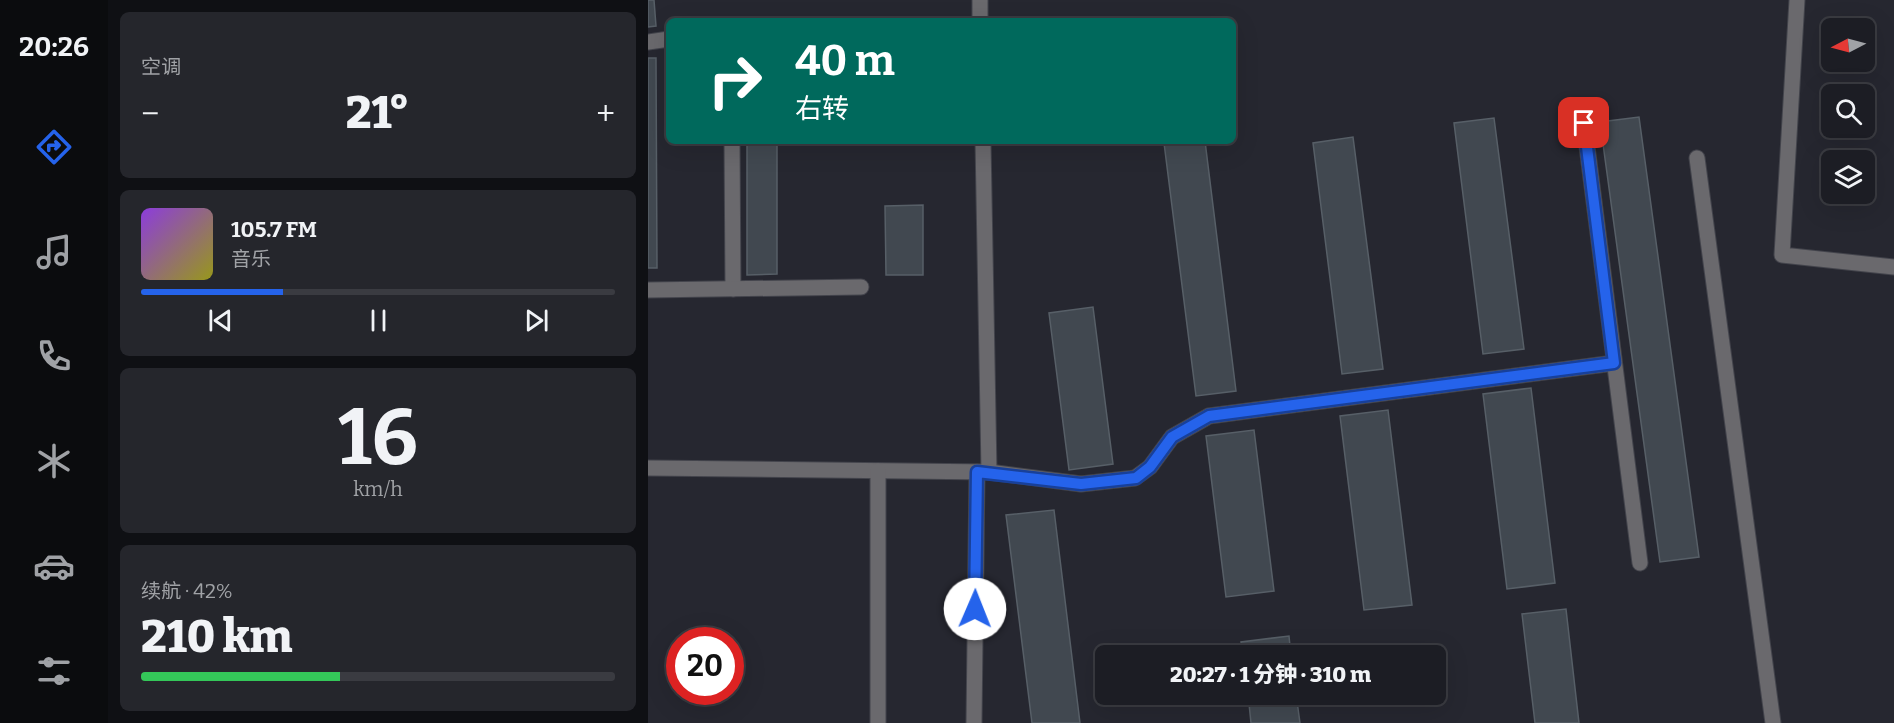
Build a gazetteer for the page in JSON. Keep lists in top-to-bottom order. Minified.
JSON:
{"north":"left","page":{"tabs":"20:26","tile":["空调",["16","km/h"],["续航 · 42%","210 km"]],"turn":["40 m","右转"],"heat":["−","21°","+"],"song":["105.7 FM","音乐"],"limit":"20","trip":"20:27 · 1 分钟 · 310 m"}}
